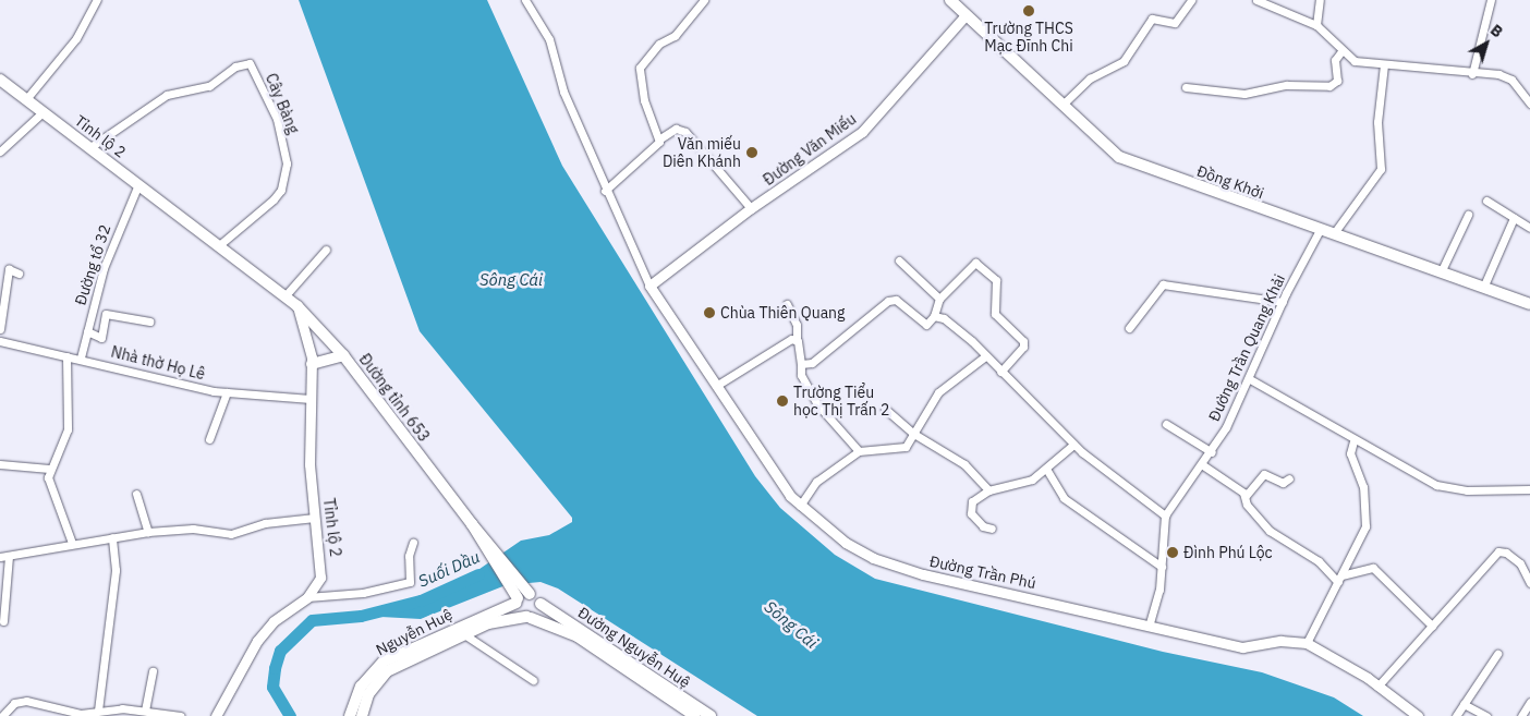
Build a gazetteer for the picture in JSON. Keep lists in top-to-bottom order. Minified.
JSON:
{"streets":{"main road":["Tỉnh lộ 2","Đồng Khởi","Đường tỉnh 653","Nguyễn Huệ","Đường Nguyễn Huệ"],"street":["Cây Bàng","Đường Văn Miếu","Đường tổ 32","Đường Trần Quang Khải","Nhà thờ Họ Lê","Đường Trần Phú"]},"crossings":[["Cây Bàng","Tỉnh lộ 2"],["Tỉnh lộ 2","Đường tổ 32"],["Tỉnh lộ 2","Nhà thờ Họ Lê"],["Tỉnh lộ 2","Đường tỉnh 653"],["Đường Văn Miếu","Đồng Khởi"],["Đường Văn Miếu","Đường Trần Phú"],["Đồng Khởi","Đường Trần Quang Khải"],["Đường tổ 32","Nhà thờ Họ Lê"],["Đường tỉnh 653","Nguyễn Huệ"],["Đường tỉnh 653","Đường Nguyễn Huệ"],["Nguyễn Huệ","Đường Nguyễn Huệ"]],"water":["Sông Cái","Suối Dầu"],"places":["Trường THCS Mạc Đĩnh Chi","Văn miếu Diên Khánh","Chùa Thiên Quang","Trường Tiểu học Thị Trấn 2","Đình Phú Lộc"],"north":"top right"}
